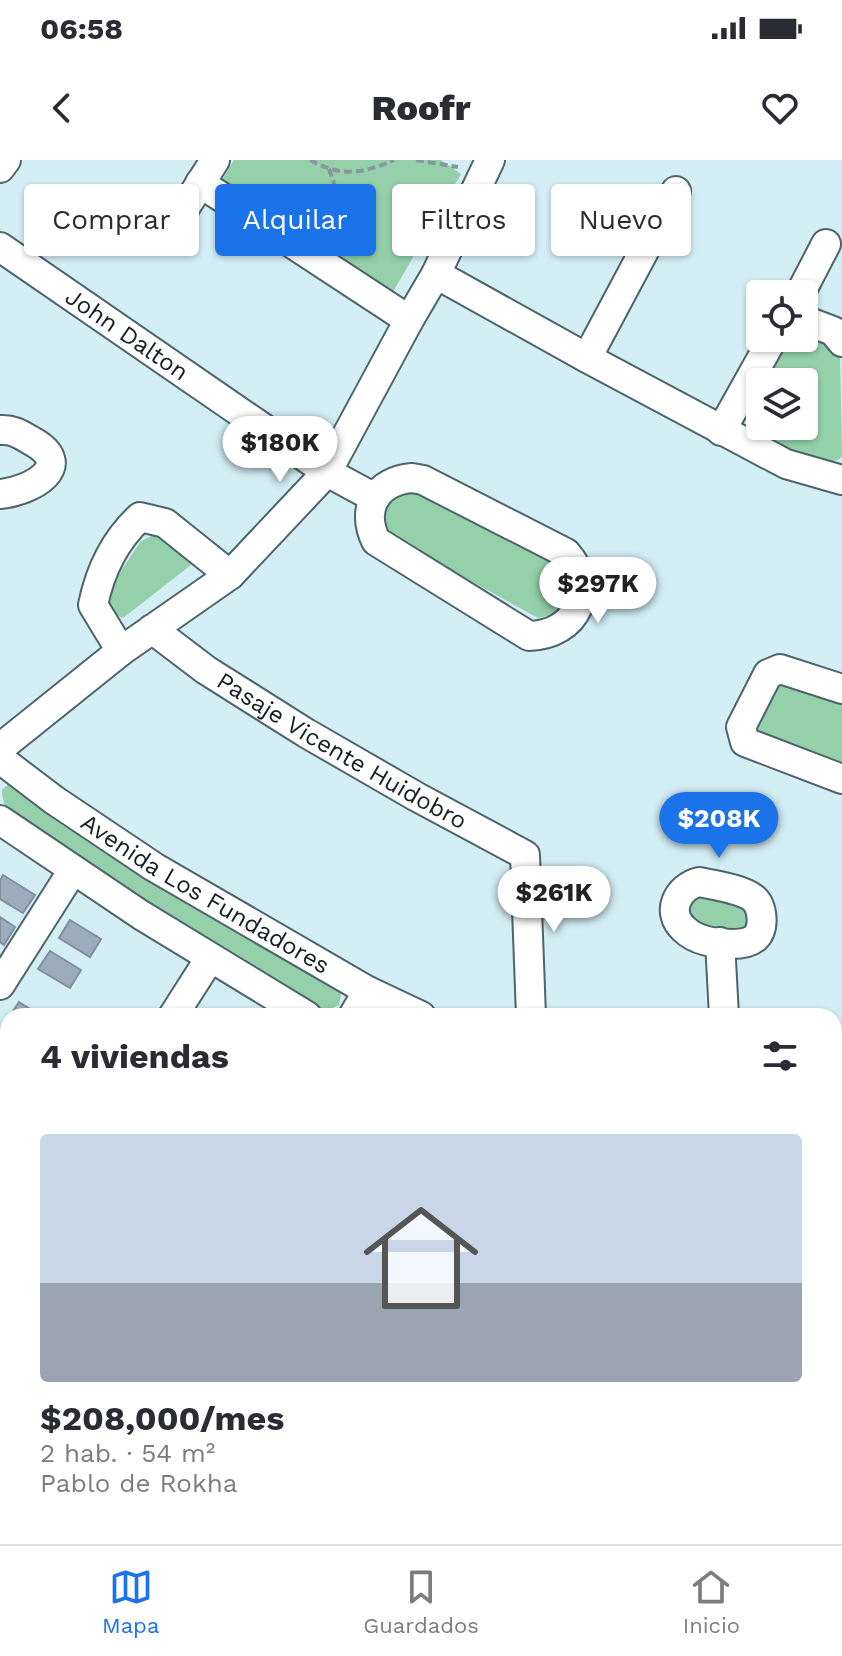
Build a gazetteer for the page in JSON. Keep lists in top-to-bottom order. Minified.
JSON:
{"streets":{"street":["John Dalton","Pasaje Vicente Huidobro","Avenida Los Fundadores"]},"page":{"status":"06:58","header":"Roofr","chip":["Comprar","Alquilar","Filtros","Nuevo"],"price":["$180K","$297K","$208K","$261K"],"heading":"4 viviendas","list":[{"name":"$208,000/mes","note":"2 hab. · 54 m² · Pablo de Rokha"}],"tabs":["Mapa","Guardados","Inicio"]}}
